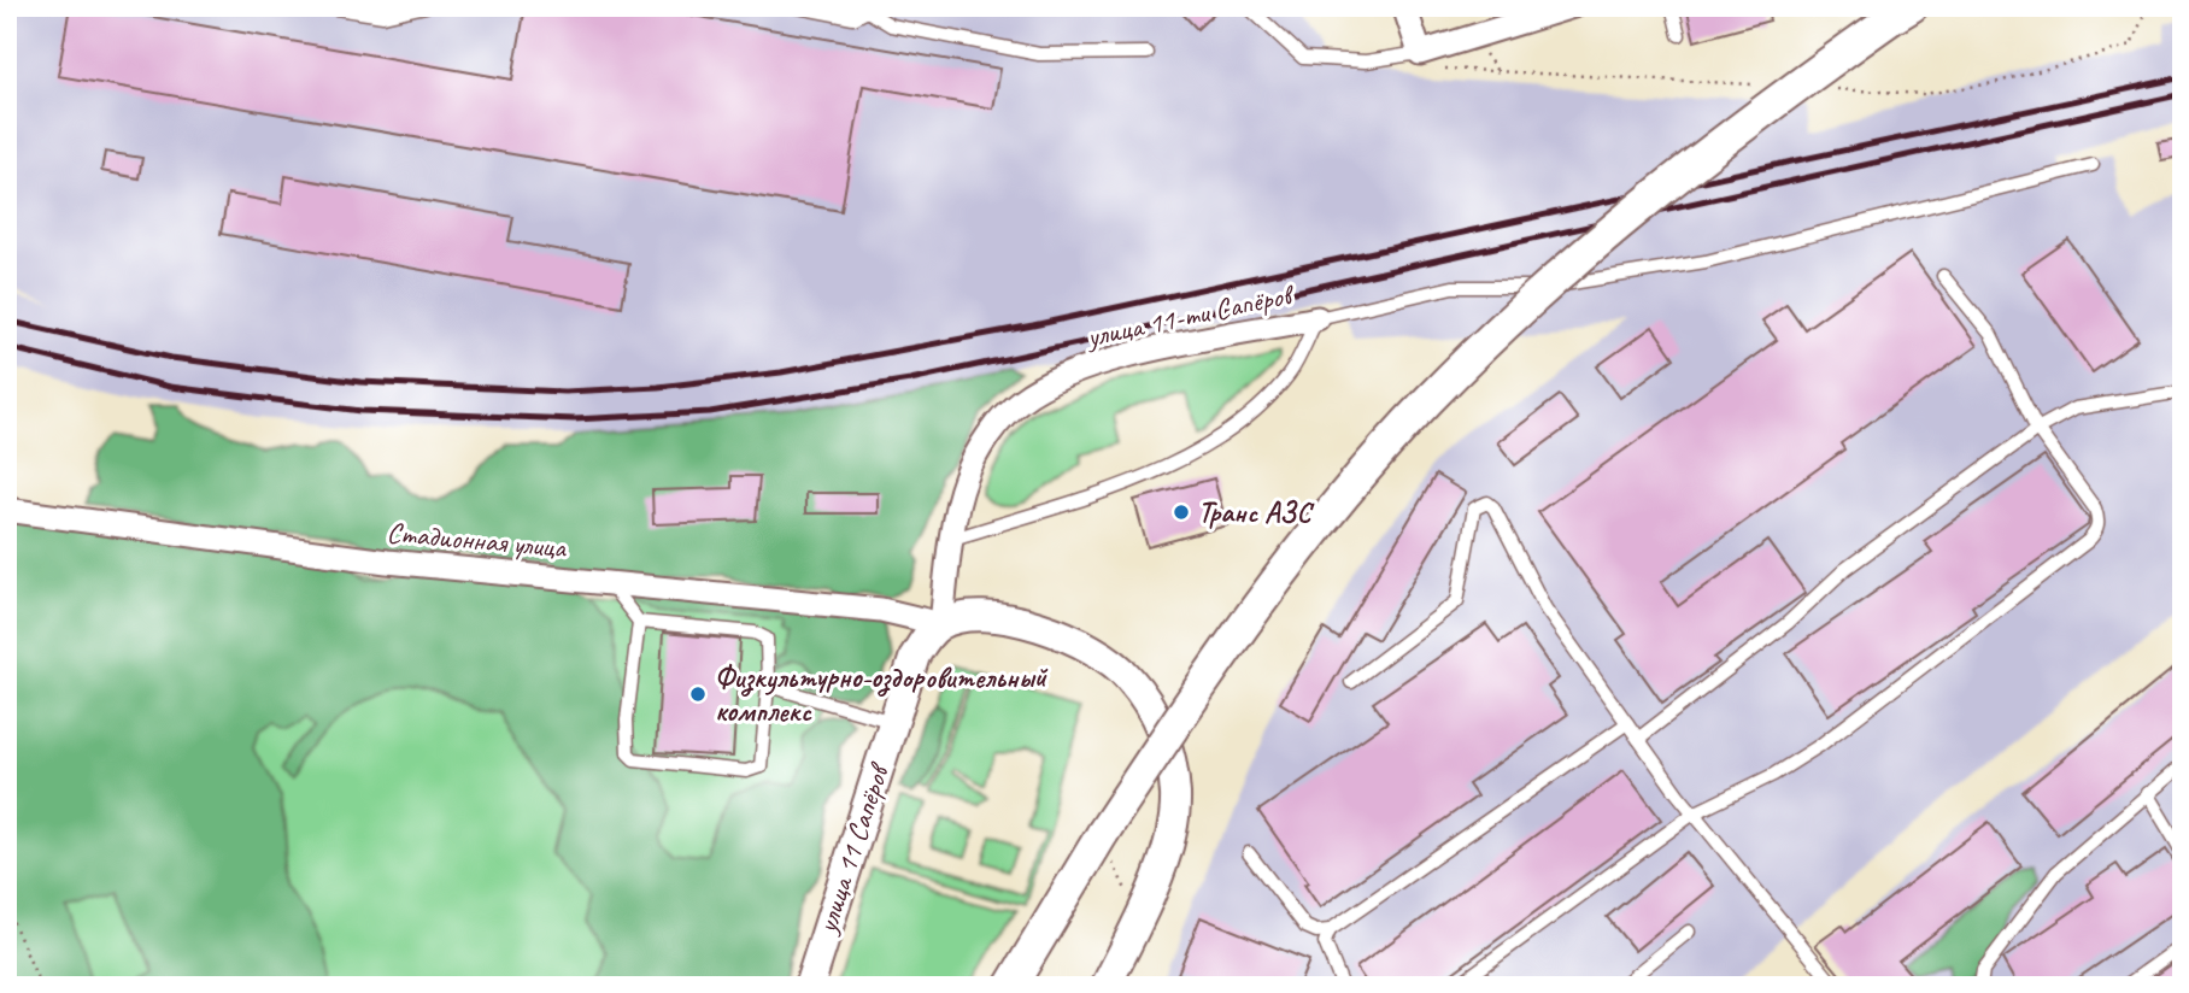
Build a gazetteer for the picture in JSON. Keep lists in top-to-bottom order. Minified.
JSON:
{"streets":{"street":["улица 11-ти Сапёров","Стадионная улица","улица 11 Сапёров"]},"crossings":[["улица 11-ти Сапёров","Стадионная улица"],["улица 11-ти Сапёров","улица 11 Сапёров"],["Стадионная улица","улица 11 Сапёров"]],"places":["Транс АЗС","Физкультурно-оздоровительный комплекс"]}
